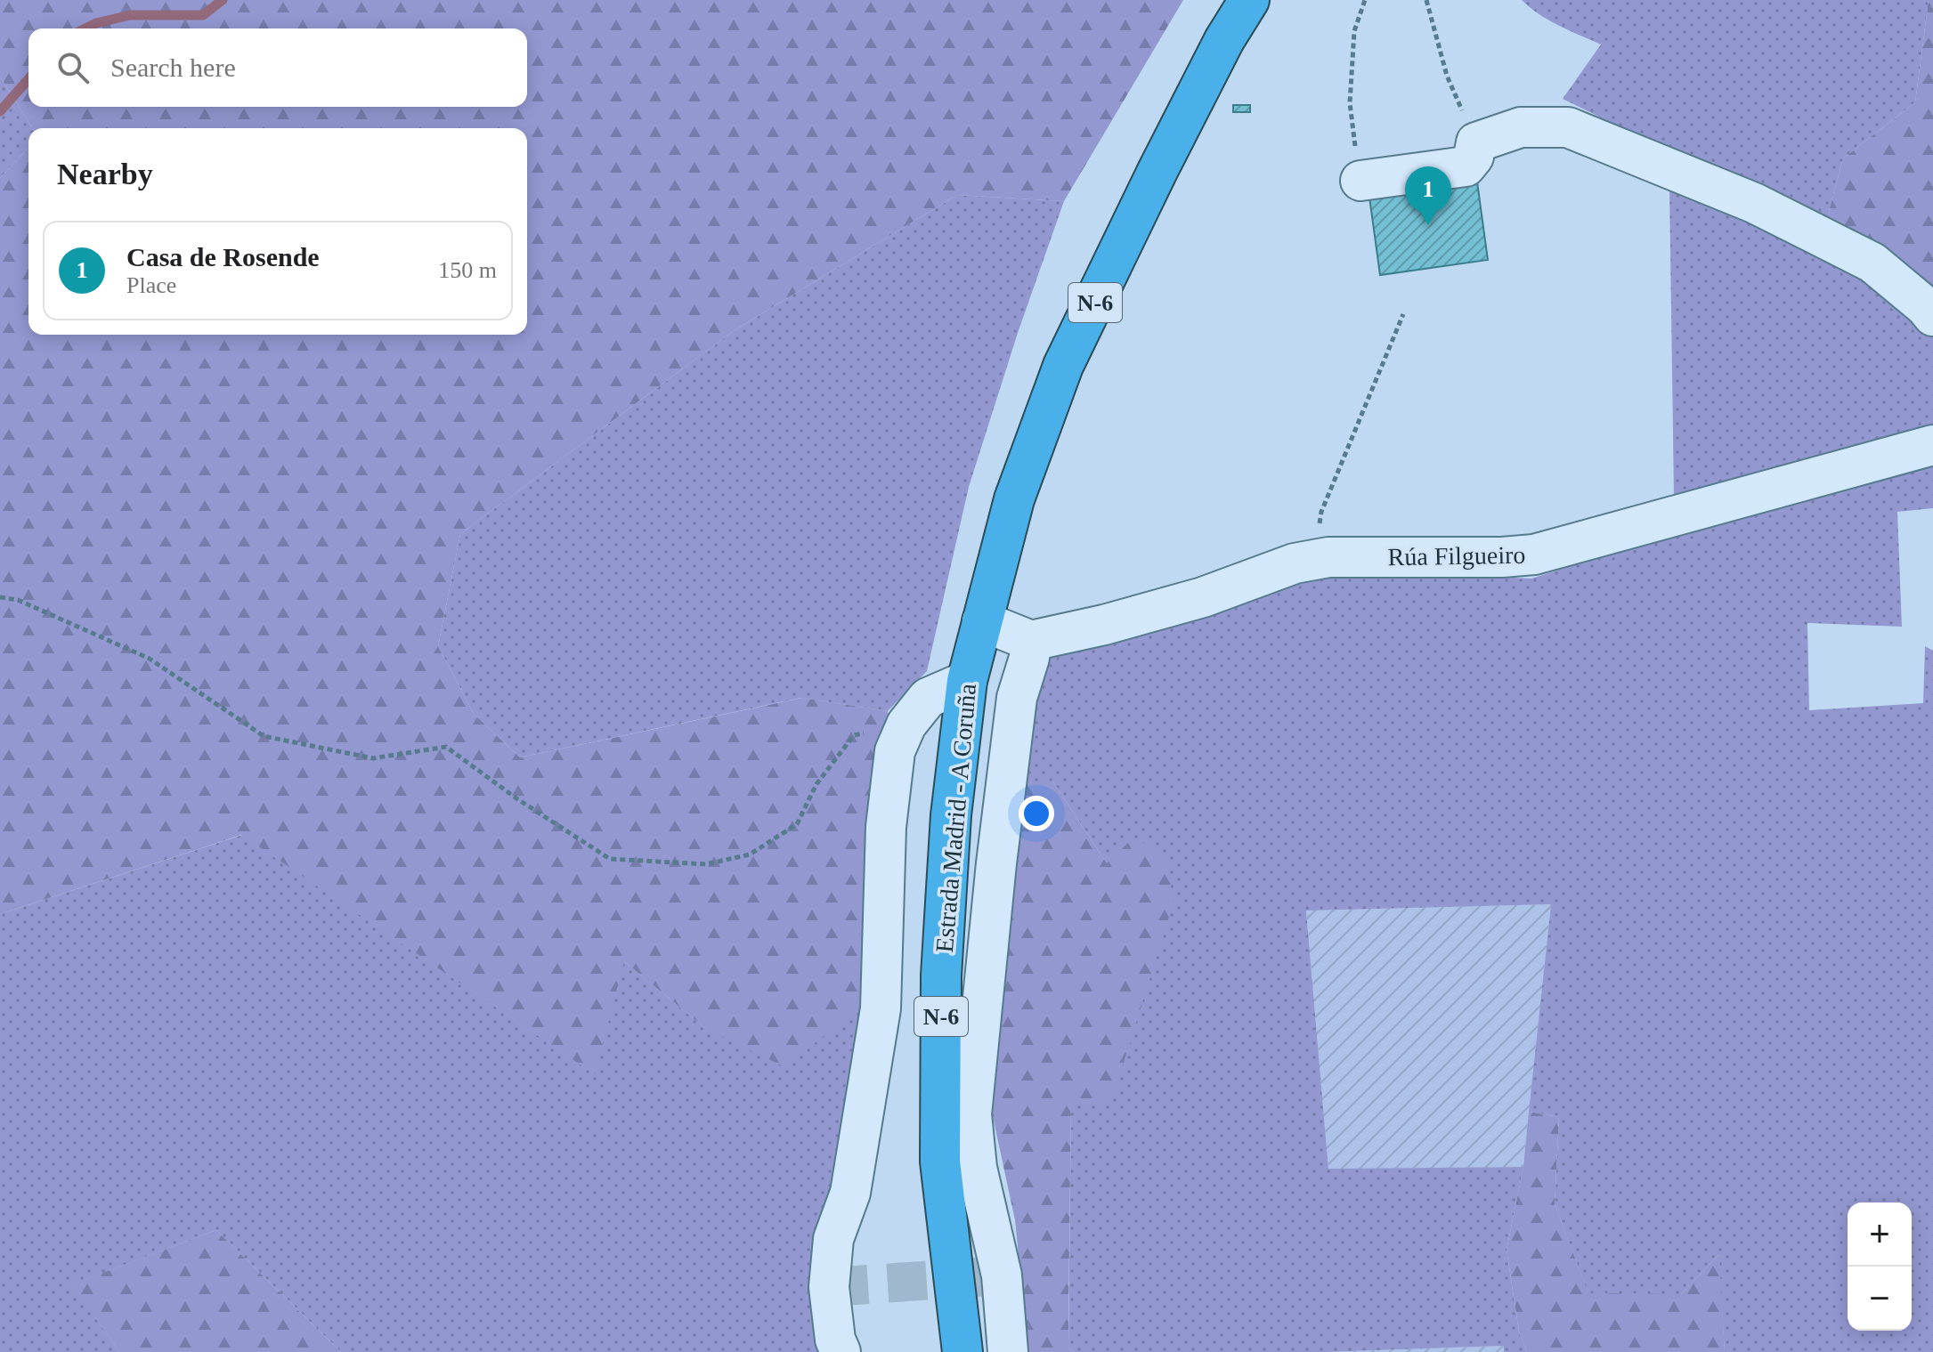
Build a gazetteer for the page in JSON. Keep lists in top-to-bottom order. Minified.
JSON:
{"streets":{"highway":["N-6","Estrada Madrid - A Coruña"],"street":["Rúa Filgueiro"]},"page":{"search":"Search here","heading":"Nearby","pins":"1","list":[{"mark":"1","name":"Casa de Rosende","note":"Place","value":"150 m"}],"map_buttons":["+","−"]}}
